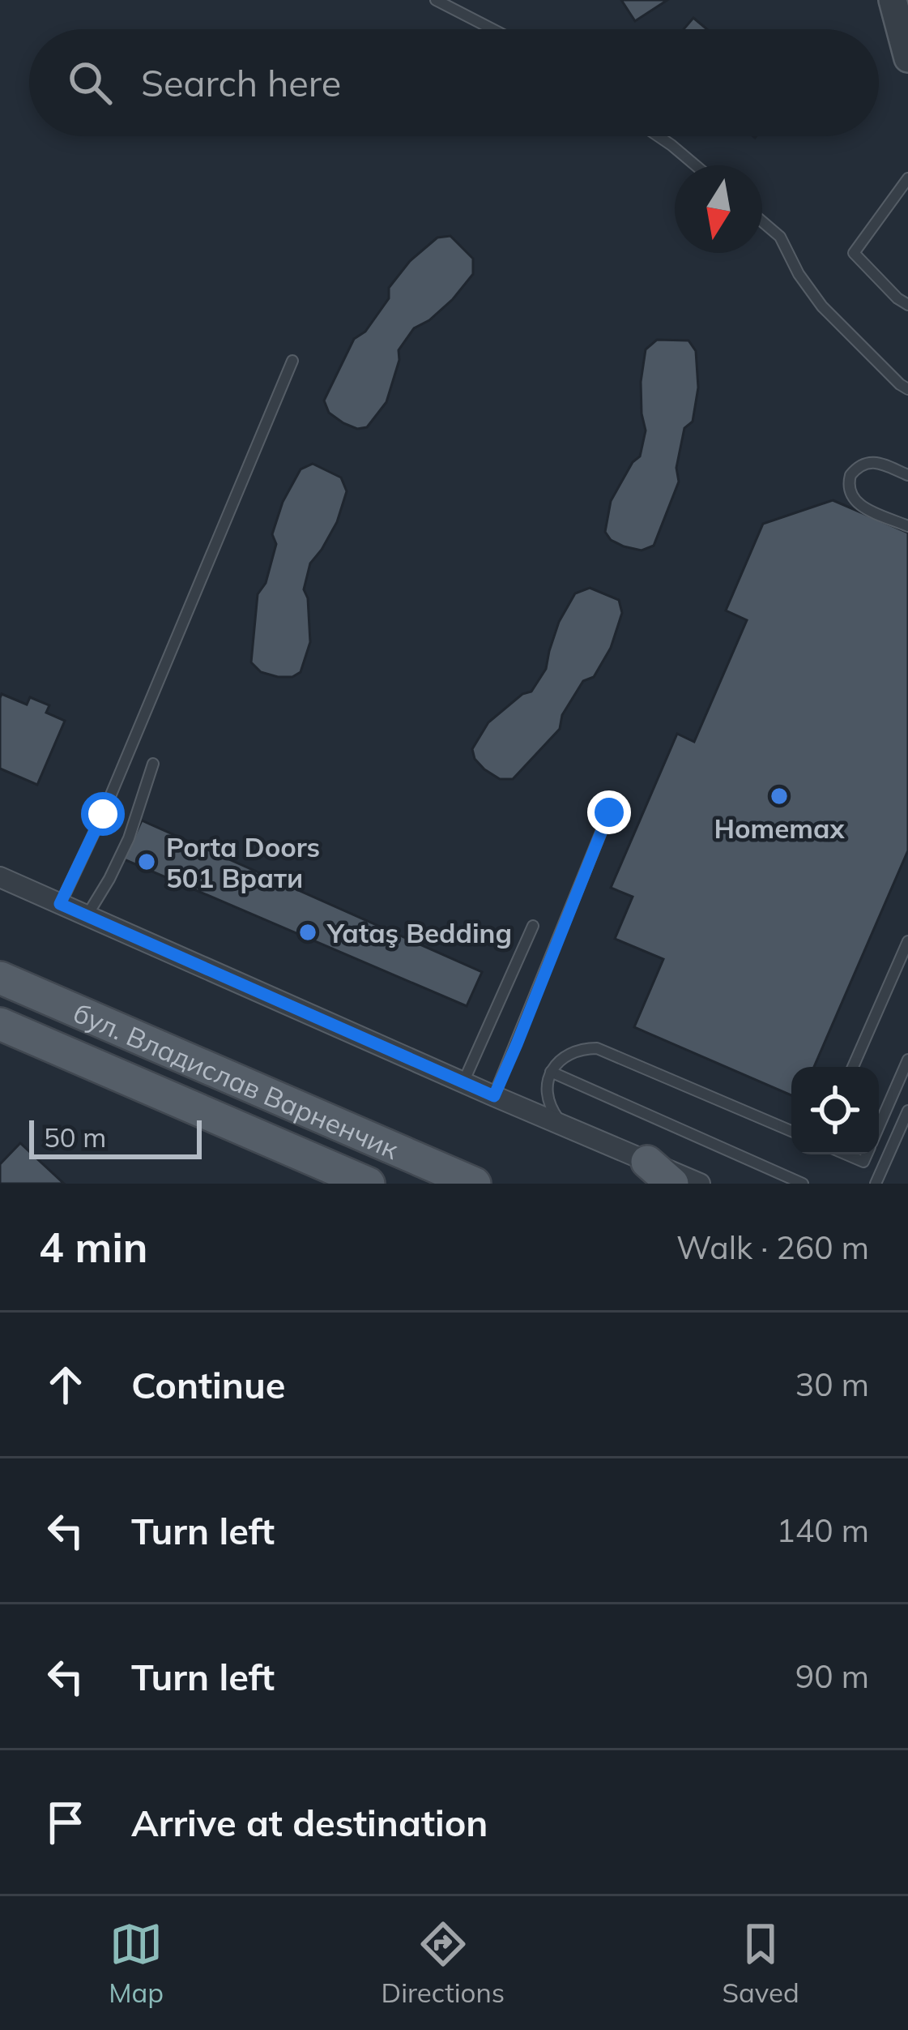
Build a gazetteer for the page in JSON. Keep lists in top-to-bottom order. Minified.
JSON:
{"streets":{"main road":["бул. Владислав Варненчик"]},"places":["Homemax","Porta Doors 501 Врати","Yataş Bedding"],"scale_bar":"50 m","north":"bottom","page":{"search":"Search here","scale":"50 m","heading":["4 min","Walk · 260 m"],"list":[["Continue","30 m"],["Turn left","140 m"],["Turn left","90 m"],"Arrive at destination"],"nav":["Map","Directions","Saved"]}}
